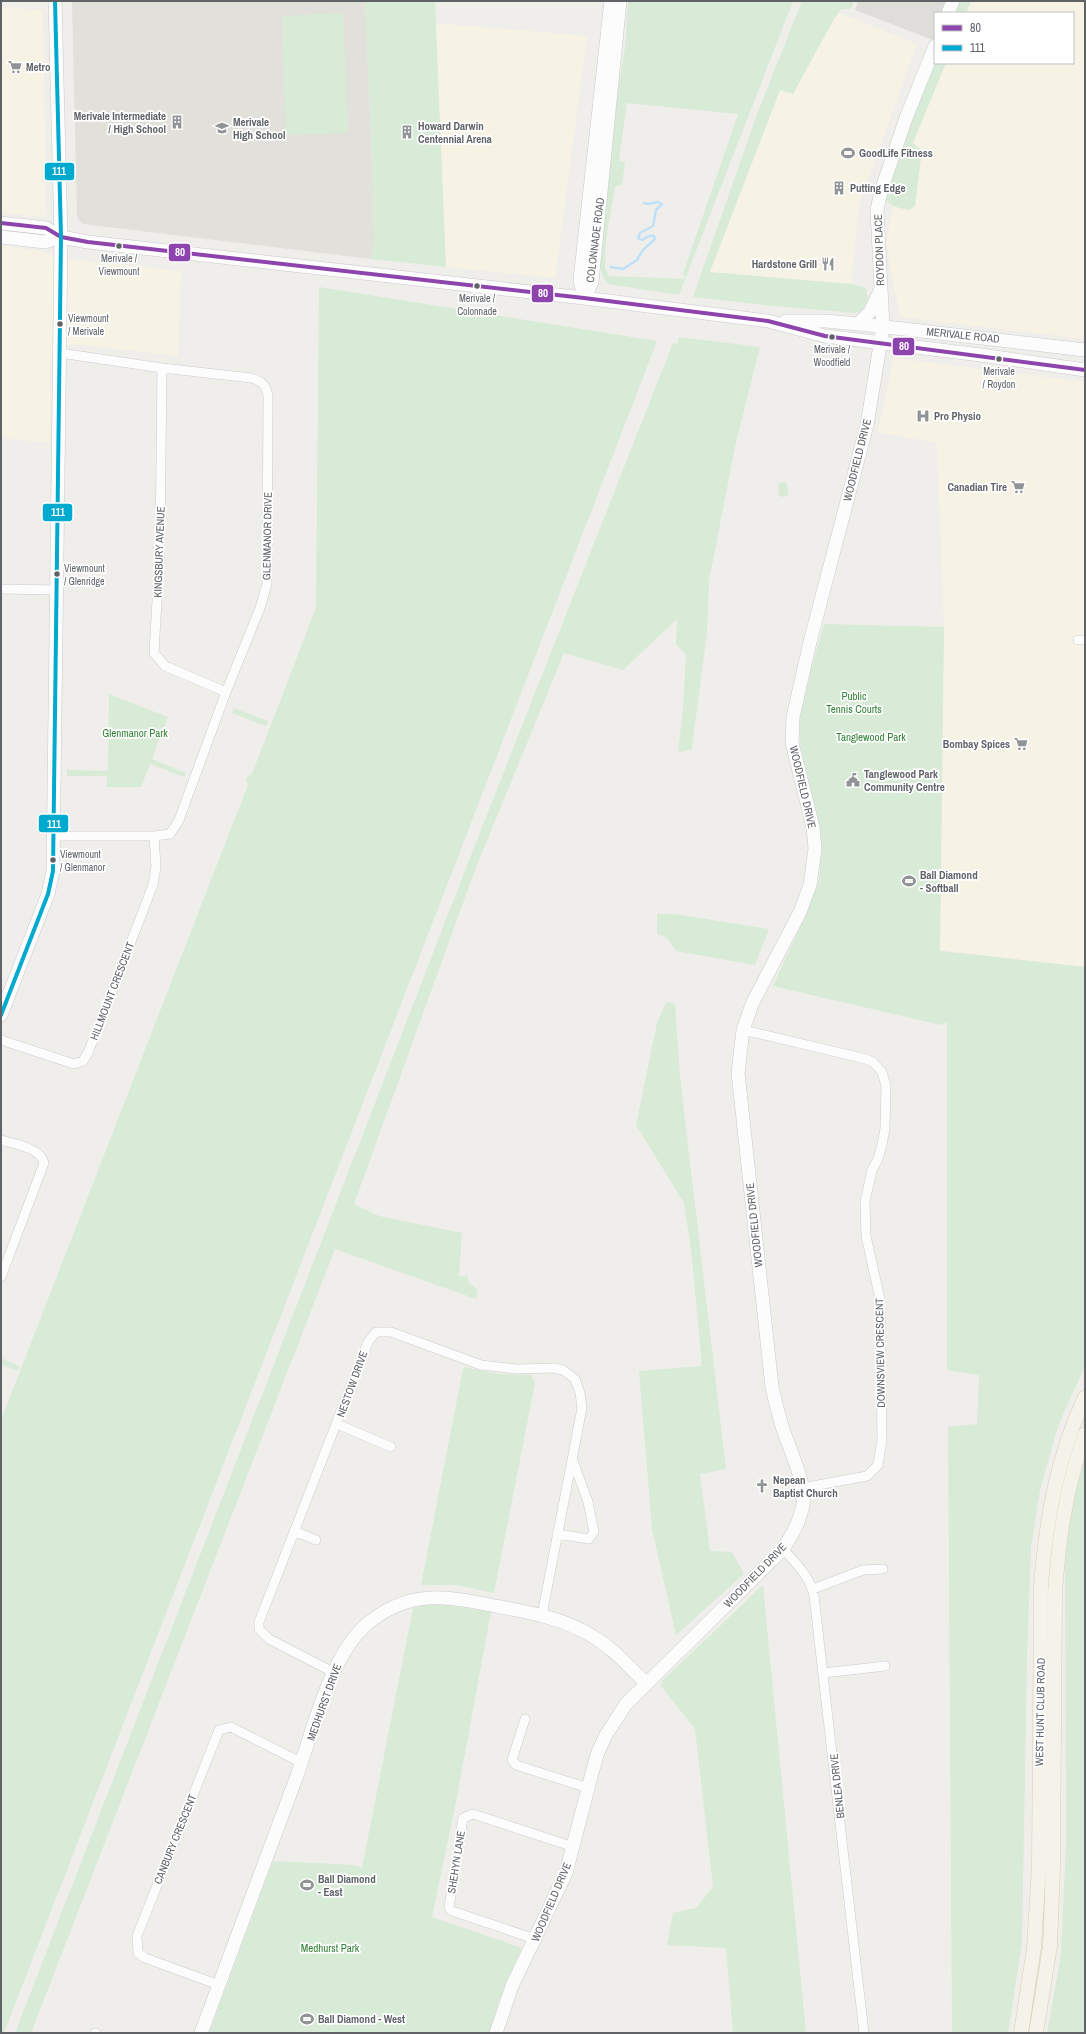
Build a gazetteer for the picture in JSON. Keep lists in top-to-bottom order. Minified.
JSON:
{"streets":{"main road":["WEST HUNT CLUB ROAD"],"street":["COLONNADE ROAD","ROYDON PLACE","MERIVALE ROAD","WOODFIELD DRIVE","GLENMANOR DRIVE","KINGSBURY AVENUE","HILLMOUNT CRESCENT","DOWNSVIEW CRESCENT","NESTOW DRIVE","MEDHURST DRIVE","BENLEA DRIVE","CANBURY CRESCENT","SHEHYN LANE"]},"crossings":[["COLONNADE ROAD","MERIVALE ROAD"],["ROYDON PLACE","MERIVALE ROAD"],["ROYDON PLACE","WOODFIELD DRIVE"],["MERIVALE ROAD","WOODFIELD DRIVE"],["WOODFIELD DRIVE","DOWNSVIEW CRESCENT"],["WOODFIELD DRIVE","MEDHURST DRIVE"],["WOODFIELD DRIVE","BENLEA DRIVE"],["WOODFIELD DRIVE","SHEHYN LANE"],["GLENMANOR DRIVE","KINGSBURY AVENUE"],["GLENMANOR DRIVE","HILLMOUNT CRESCENT"],["NESTOW DRIVE","MEDHURST DRIVE"],["MEDHURST DRIVE","CANBURY CRESCENT"]],"parks":["Public Tennis Courts","Glenmanor Park","Tanglewood Park","Medhurst Park"],"places":{"supermarket":["Metro","Canadian Tire","Bombay Spices"],"building":["Merivale Intermediate / High School","Howard Darwin Centennial Arena","Putting Edge"],"school or university":["Merivale High School"],"sports":["GoodLife Fitness","Ball Diamond - Softball","Ball Diamond - East","Ball Diamond - West"],"other":["Merivale / Viewmount","Merivale / Colonnade","Viewmount / Merivale","Merivale / Woodfield","Merivale / Roydon","Viewmount / Glenridge","Viewmount / Glenmanor"],"restaurant":["Hardstone Grill"],"hospital":["Pro Physio"],"public building":["Tanglewood Park Community Centre"],"church":["Nepean Baptist Church"]},"lines":["transit line 111","transit line 80"],"legend":["80","111"]}
